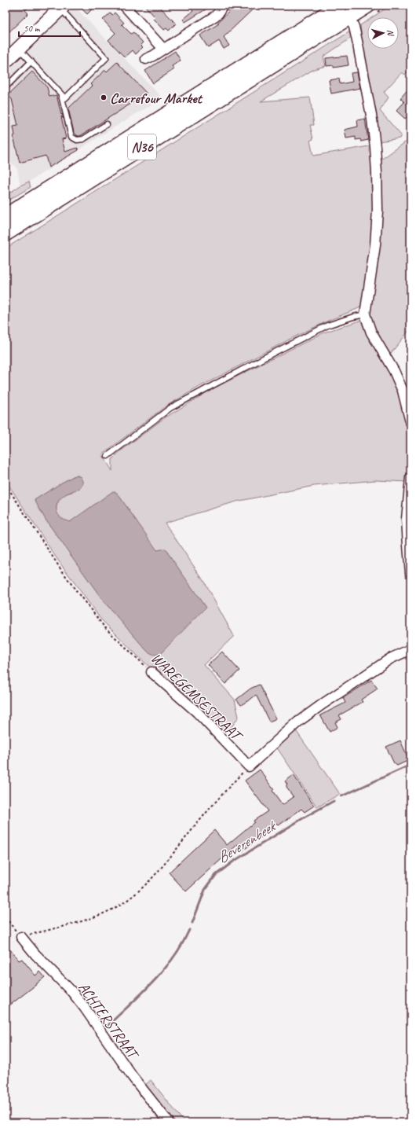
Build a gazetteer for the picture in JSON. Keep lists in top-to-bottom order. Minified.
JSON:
{"streets":{"main road":["N36"],"street":["WAREGEMSESTRAAT","ACHTERSTRAAT"]},"water":["Beverenbeek"],"places":["Carrefour Market"],"scale_bar":"50 m","north":"right"}
